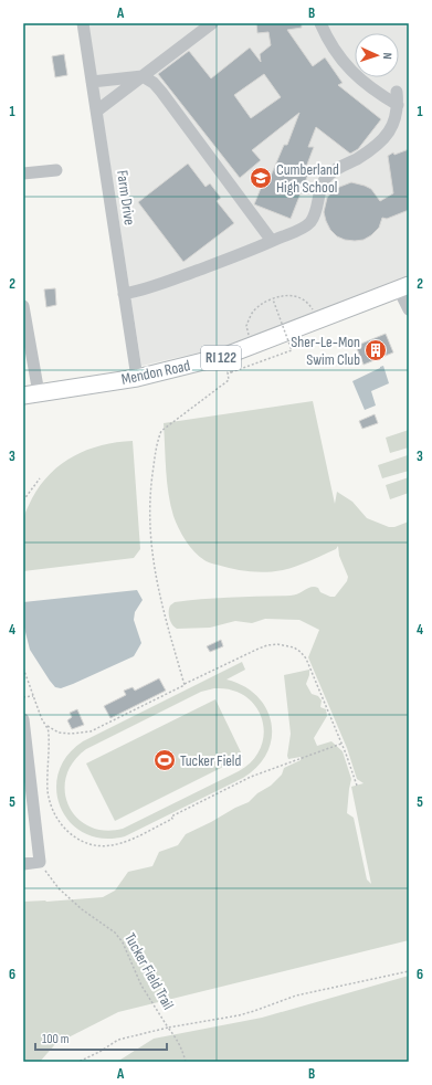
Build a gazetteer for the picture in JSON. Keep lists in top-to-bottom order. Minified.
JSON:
{"streets":{"main road":["RI 122","Mendon Road"],"street":["Farm Drive"],"path":["Tucker Field Trail"]},"crossings":[["Farm Drive","Mendon Road"]],"places":{"school or university":["Cumberland High School"],"building":["Sher-Le-Mon Swim Club"],"sports":["Tucker Field"]},"scale_bar":"100 m","north":"right","grid":{"columns":["A","B"],"rows":["1","2","3","4","5","6"]}}
